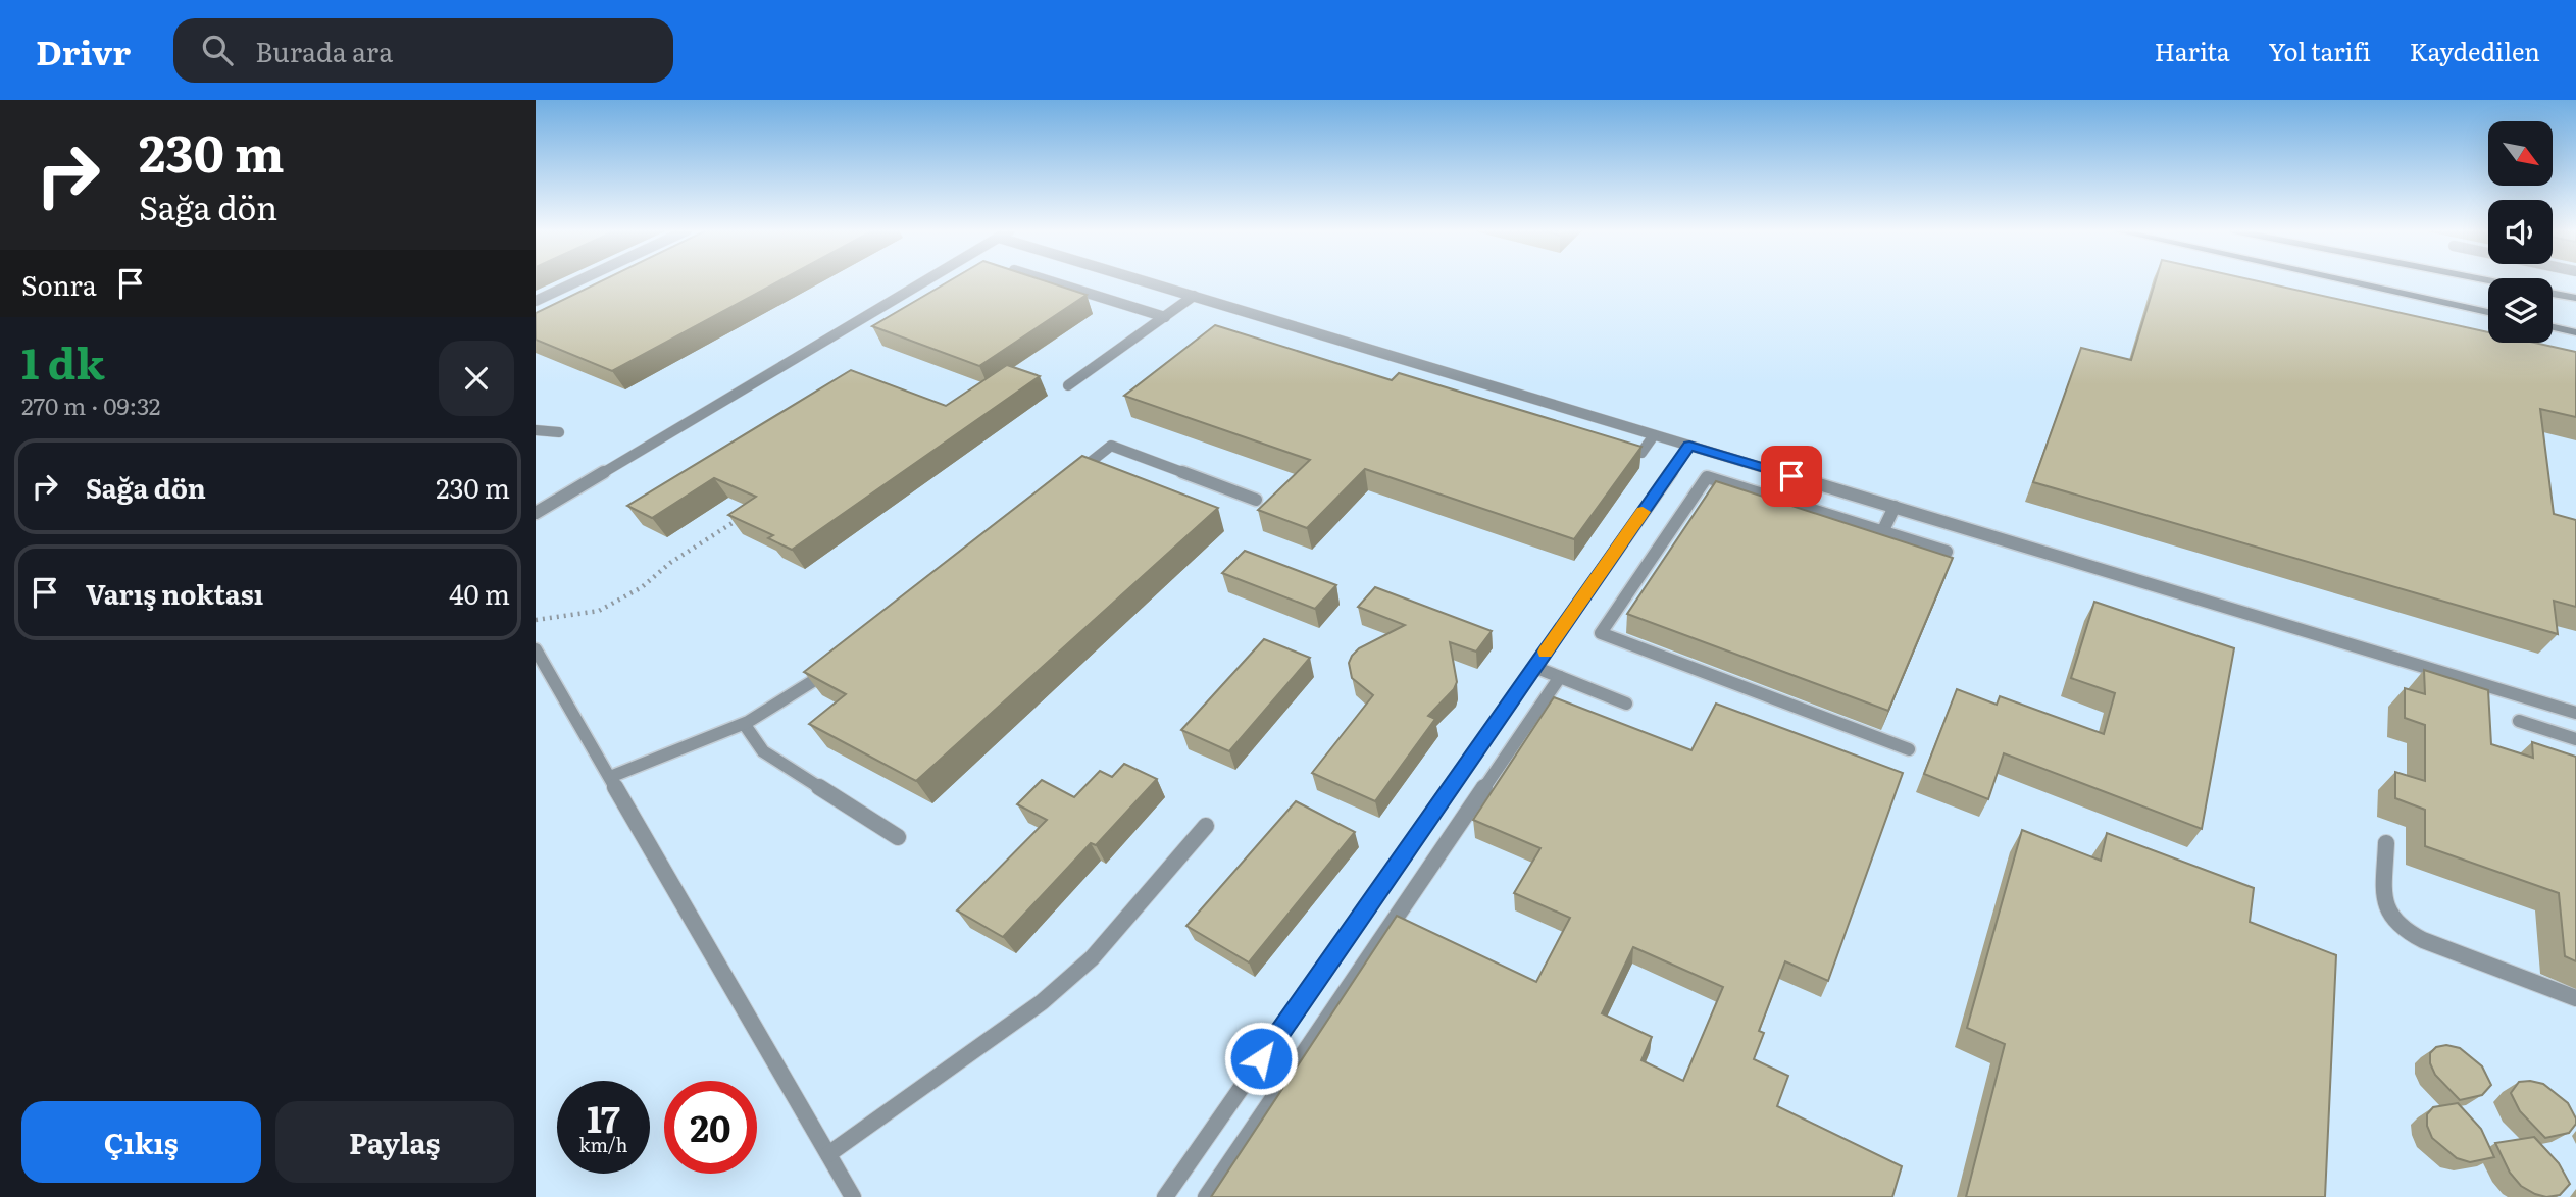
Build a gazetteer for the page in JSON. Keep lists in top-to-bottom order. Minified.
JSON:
{"north":"bottom right","page":{"header":"Drivr","search":"Burada ara","nav":["Harita","Yol tarifi","Kaydedilen"],"turn":["230 m","Sağa dön"],"then":"Sonra","heading":["1 dk","270 m · 09:32"],"list":[{"name":"Sağa dön","value":"230 m"},{"name":"Varış noktası","value":"40 m"}],"speed":"17 km/h","limit":"20","buttons":["Çıkış","Paylaş"]}}
